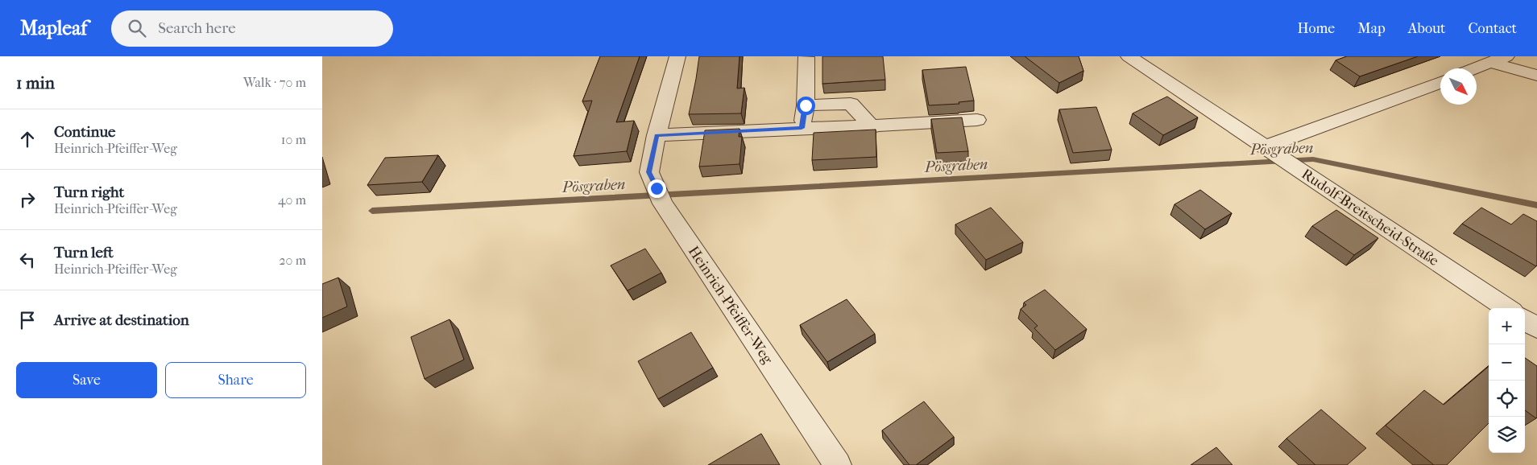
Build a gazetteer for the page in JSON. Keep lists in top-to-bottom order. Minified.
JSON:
{"streets":{"street":["Rudolf-Breitscheid-Straße","Heinrich-Pfeiffer-Weg"]},"water":["Pösgraben"],"north":"bottom right","page":{"header":"Mapleaf","search":"Search here","nav":["Home","Map","About","Contact"],"heading":["1 min","Walk · 70 m"],"list":[["Continue","Heinrich-Pfeiffer-Weg","10 m"],["Turn right","Heinrich-Pfeiffer-Weg","40 m"],["Turn left","Heinrich-Pfeiffer-Weg","20 m"],"Arrive at destination"],"map_buttons":["+","−"],"buttons":["Save","Share"]}}
